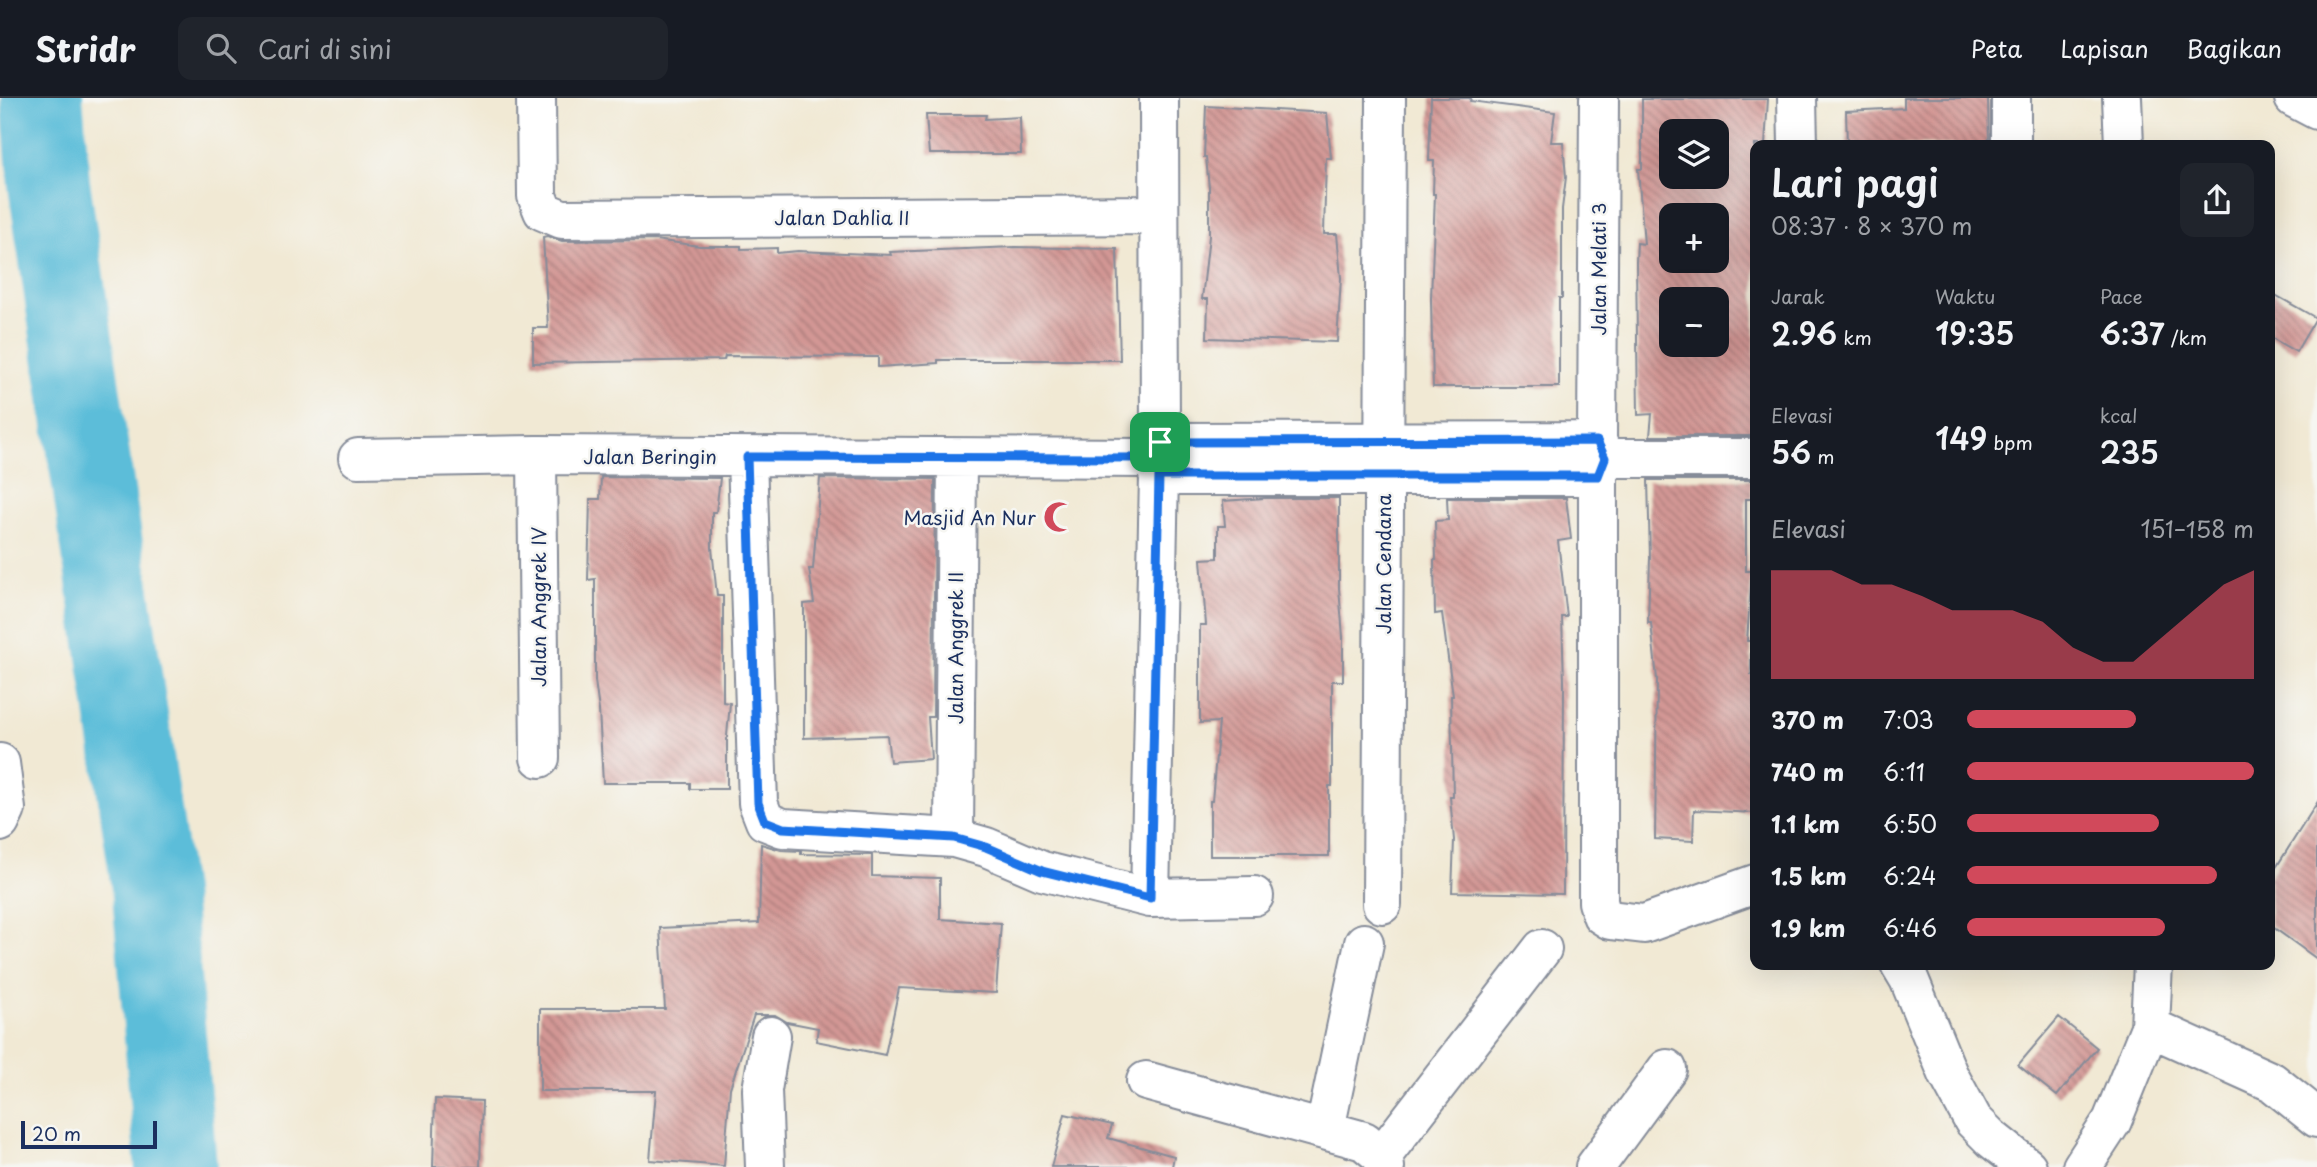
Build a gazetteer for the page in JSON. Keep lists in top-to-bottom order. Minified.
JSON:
{"streets":{"street":["Jalan Dahlia II","Jalan Melati 3","Jalan Beringin","Jalan Cendana","Jalan Anggrek IV","Jalan Anggrek II"]},"crossings":[["Jalan Melati 3","Jalan Beringin"],["Jalan Beringin","Jalan Cendana"],["Jalan Beringin","Jalan Anggrek IV"],["Jalan Beringin","Jalan Anggrek II"]],"places":{"mosque":["Masjid An Nur"]},"scale_bar":"20 m","page":{"header":"Stridr","search":"Cari di sini","nav":["Peta","Lapisan","Bagikan"],"map_buttons":["+","−"],"heading":["Lari pagi","08:37 · 8 × 370 m"],"stats":[["Jarak","2.96 km"],["Waktu","19:35"],["Pace","6:37 /km"],["Elevasi","56 m"],["149 bpm"],["kcal","235"]],"chart":["Elevasi","151–158 m"],"list":[{"name":"370 m","note":"7:03"},{"name":"740 m","note":"6:11"},{"name":"1.1 km","note":"6:50"},{"name":"1.5 km","note":"6:24"},{"name":"1.9 km","note":"6:46"}],"scale":"20 m"}}
